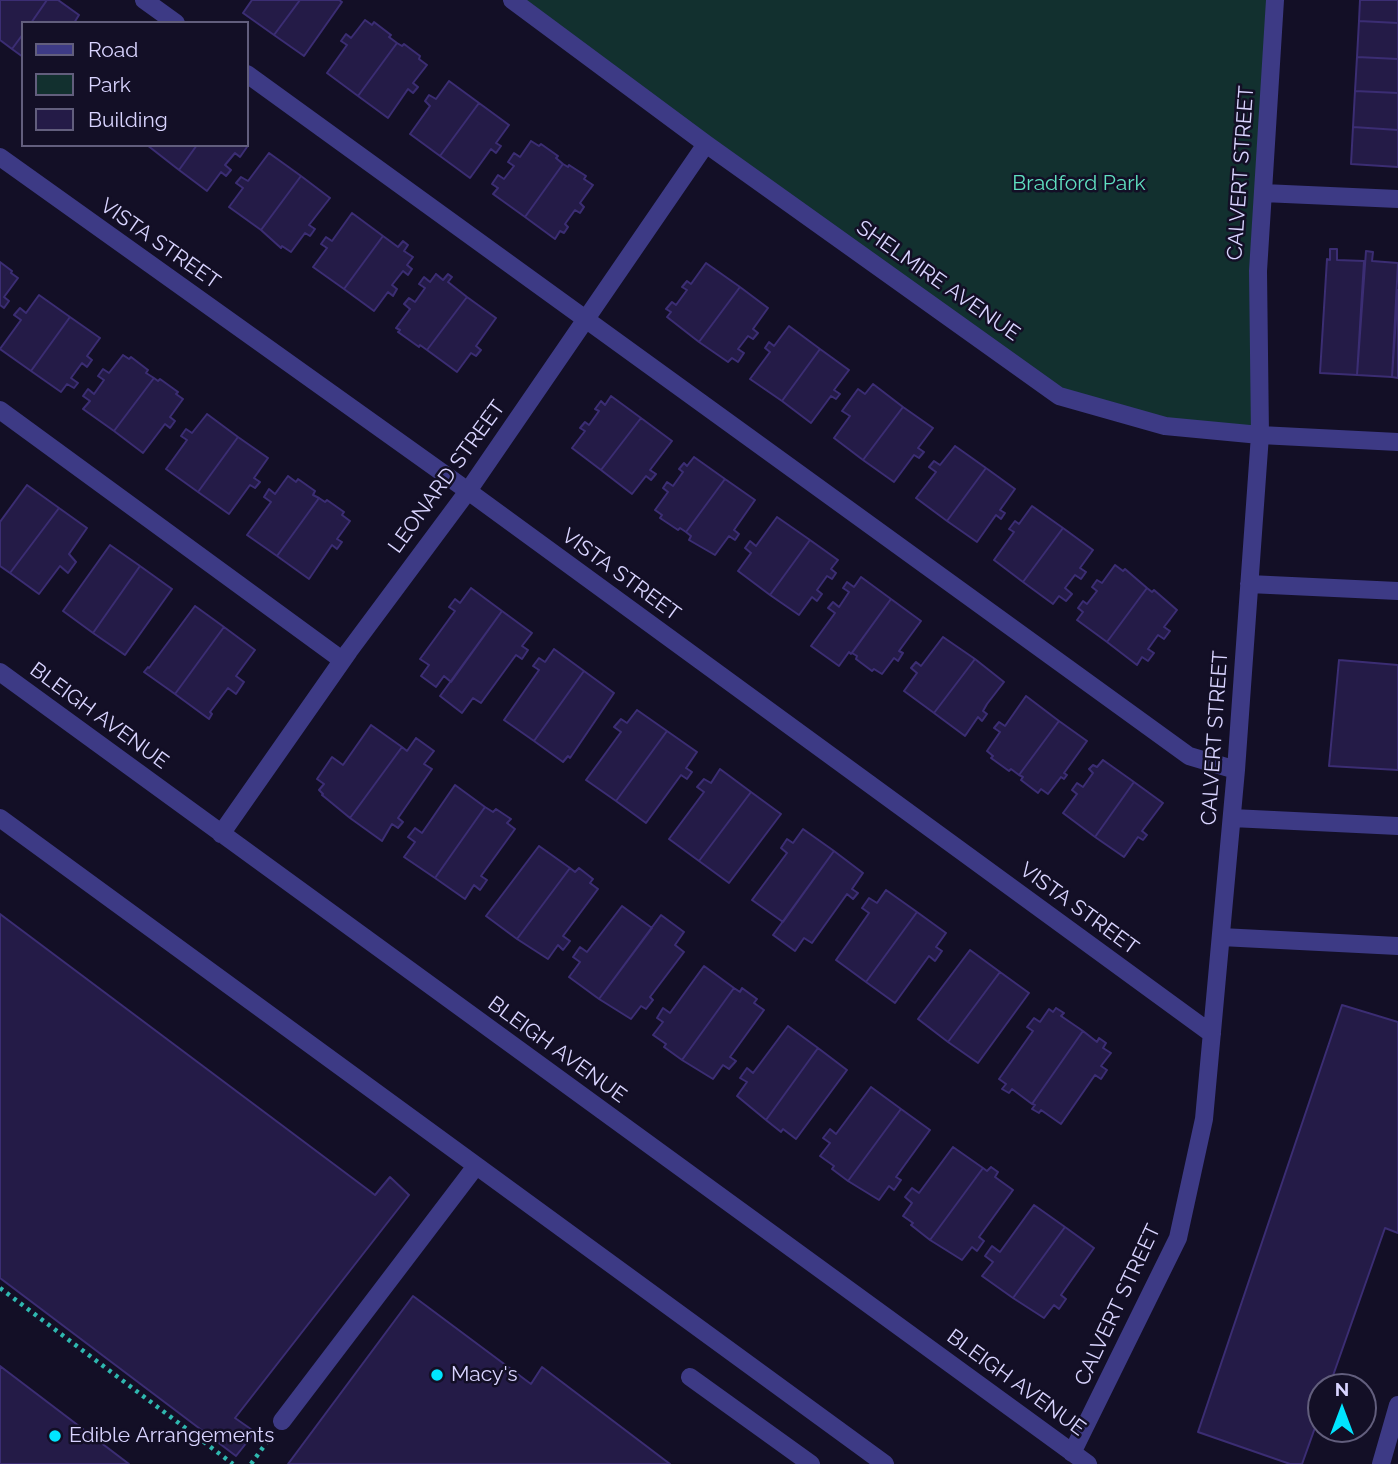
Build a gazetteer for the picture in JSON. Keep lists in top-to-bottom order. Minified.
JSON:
{"streets":{"street":["CALVERT STREET","VISTA STREET","SHELMIRE AVENUE","LEONARD STREET","BLEIGH AVENUE"]},"crossings":[["CALVERT STREET","VISTA STREET"],["CALVERT STREET","SHELMIRE AVENUE"],["CALVERT STREET","BLEIGH AVENUE"],["VISTA STREET","LEONARD STREET"],["SHELMIRE AVENUE","LEONARD STREET"],["LEONARD STREET","BLEIGH AVENUE"]],"parks":["Bradford Park"],"places":["Macy's","Edible Arrangements"],"legend":["Road","Park","Building"],"north":"top"}
